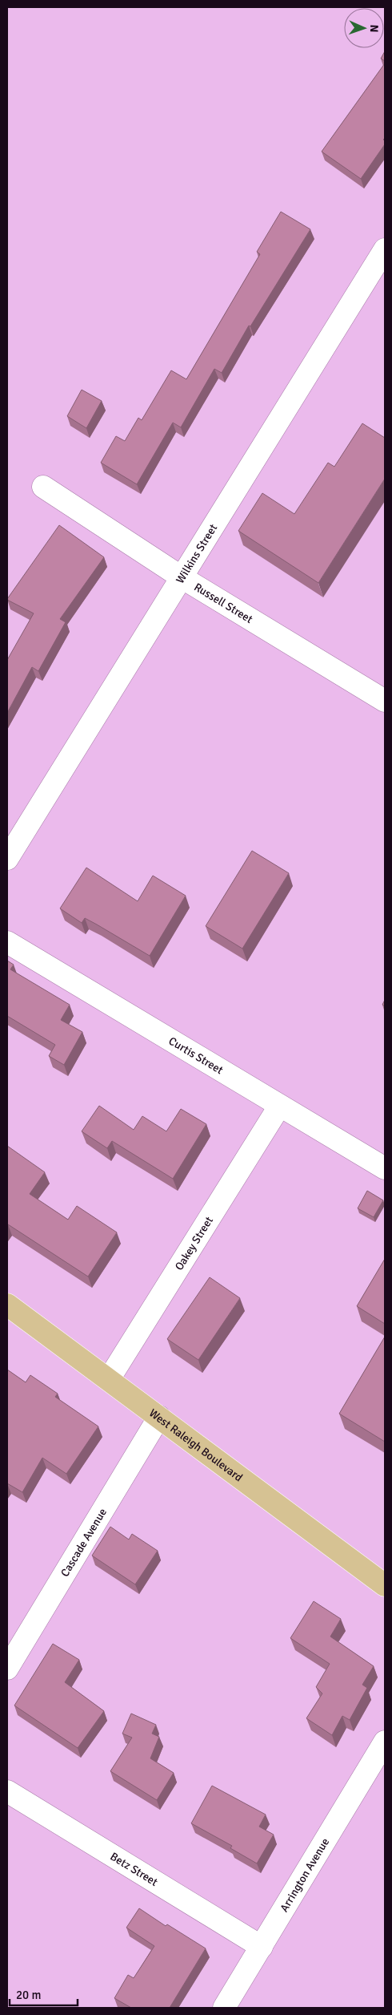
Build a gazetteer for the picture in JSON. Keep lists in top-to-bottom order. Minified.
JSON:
{"streets":{"main road":["West Raleigh Boulevard"],"street":["Wilkins Street","Russell Street","Curtis Street","Oakey Street","Cascade Avenue","Betz Street","Arrington Avenue"]},"crossings":[["Wilkins Street","Russell Street"],["Curtis Street","Oakey Street"],["Oakey Street","West Raleigh Boulevard"],["West Raleigh Boulevard","Cascade Avenue"],["Betz Street","Arrington Avenue"]],"scale_bar":"20 m","north":"right"}
